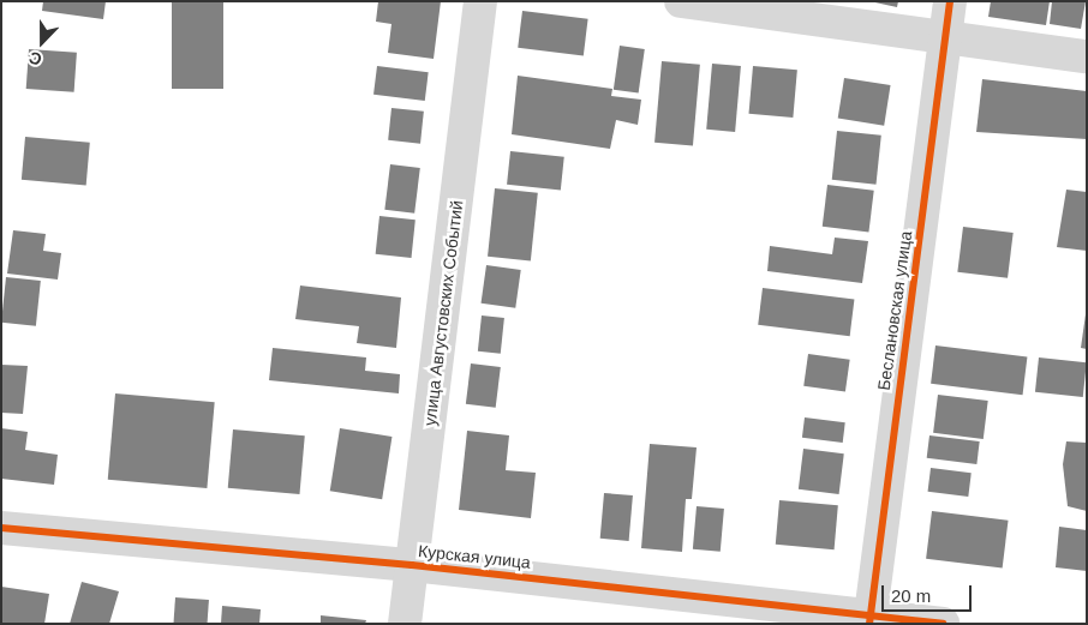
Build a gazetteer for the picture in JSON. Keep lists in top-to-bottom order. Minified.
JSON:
{"streets":{"street":["Беслановская улица","улица Августовских Событий","Курская улица"]},"crossings":[["Беслановская улица","Курская улица"],["улица Августовских Событий","Курская улица"]],"scale_bar":"20 m","north":"bottom"}
